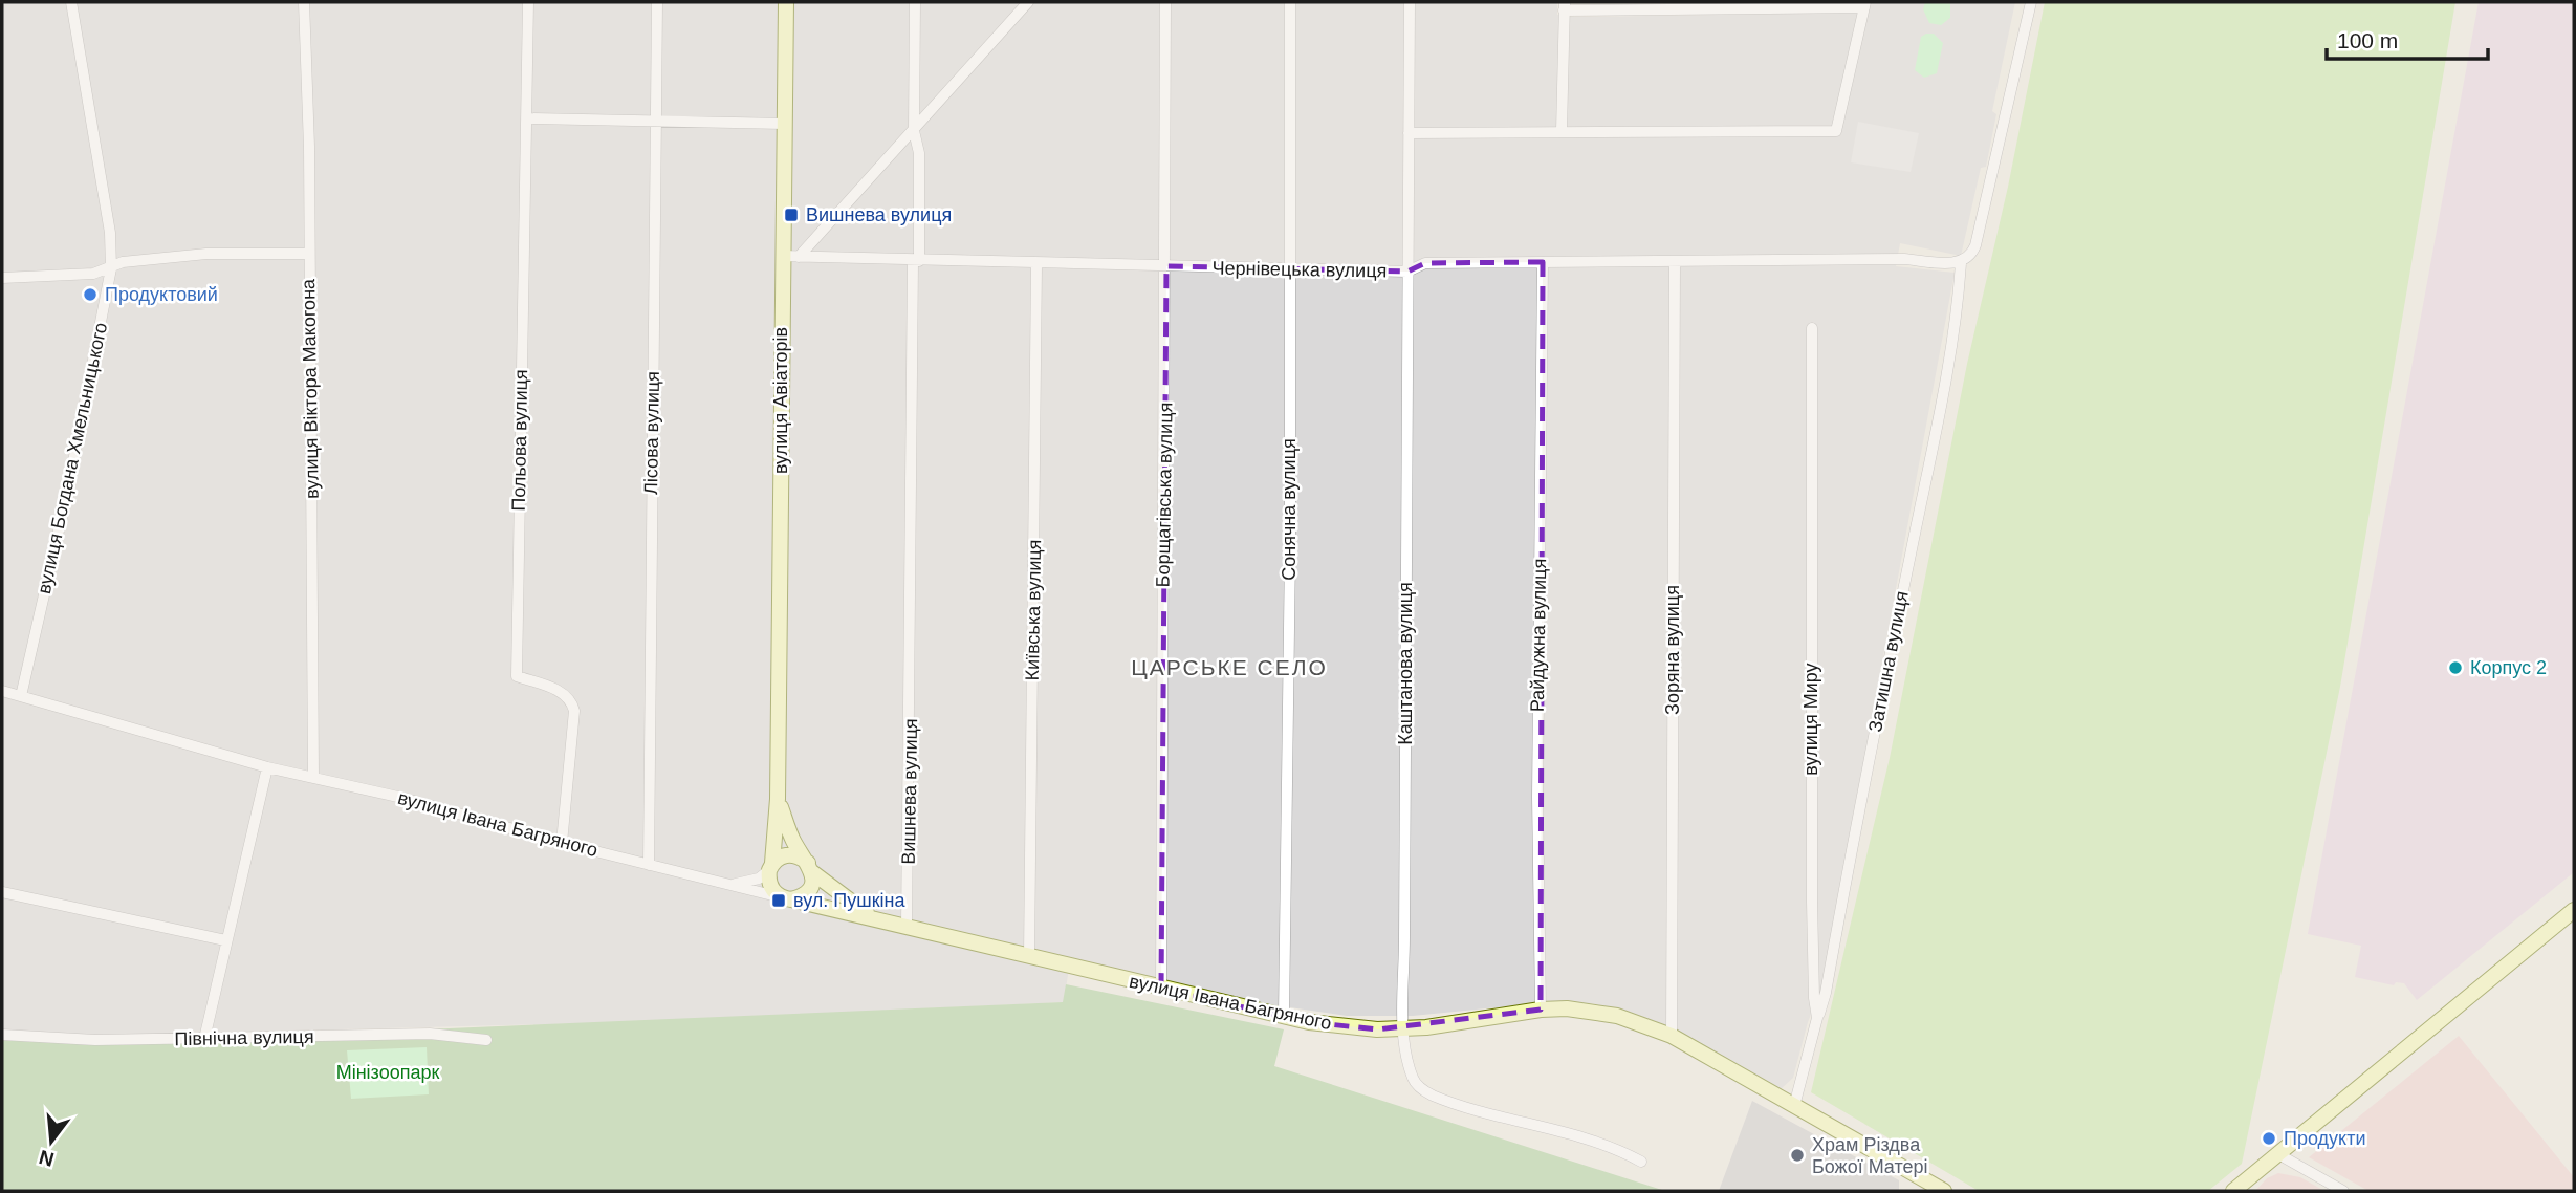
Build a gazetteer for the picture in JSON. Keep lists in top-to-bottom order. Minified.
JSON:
{"streets":{"main road":["вулиця Авіаторів","вулиця Івана Багряного"],"street":["Чернівецька вулиця","вулиця Віктора Макогона","Лісова вулиця","Польова вулиця","вулиця Богдана Хмельницького","Борщагівська вулиця","Сонячна вулиця","Київська вулиця","Райдужна вулиця","Зоряна вулиця","Затишна вулиця","Каштанова вулиця","вулиця Миру","Вишнева вулиця","Північна вулиця"]},"crossings":[["Чернівецька вулиця","вулиця Авіаторів"],["Чернівецька вулиця","Борщагівська вулиця"],["Чернівецька вулиця","Сонячна вулиця"],["Чернівецька вулиця","Київська вулиця"],["Чернівецька вулиця","Райдужна вулиця"],["Чернівецька вулиця","Зоряна вулиця"],["Чернівецька вулиця","Затишна вулиця"],["Чернівецька вулиця","Каштанова вулиця"],["Чернівецька вулиця","Вишнева вулиця"],["вулиця Віктора Макогона","вулиця Івана Багряного"],["вулиця Авіаторів","вулиця Івана Багряного"],["Лісова вулиця","вулиця Івана Багряного"],["Польова вулиця","вулиця Івана Багряного"],["вулиця Богдана Хмельницького","вулиця Івана Багряного"],["Борщагівська вулиця","вулиця Івана Багряного"],["Сонячна вулиця","вулиця Івана Багряного"],["Київська вулиця","вулиця Івана Багряного"],["Райдужна вулиця","вулиця Івана Багряного"],["Зоряна вулиця","вулиця Івана Багряного"],["Затишна вулиця","вулиця Миру"],["Каштанова вулиця","вулиця Івана Багряного"],["вулиця Миру","вулиця Івана Багряного"],["Вишнева вулиця","вулиця Івана Багряного"]],"districts":["ЦАРСЬКЕ СЕЛО"],"parks":["Мінізоопарк"],"places":{"transit":["Вишнева вулиця","вул. Пушкіна"],"other":["Продуктовий","Корпус 2","Продукти","Храм Різдва Божої Матері"]},"scale_bar":"100 m","north":"bottom"}
